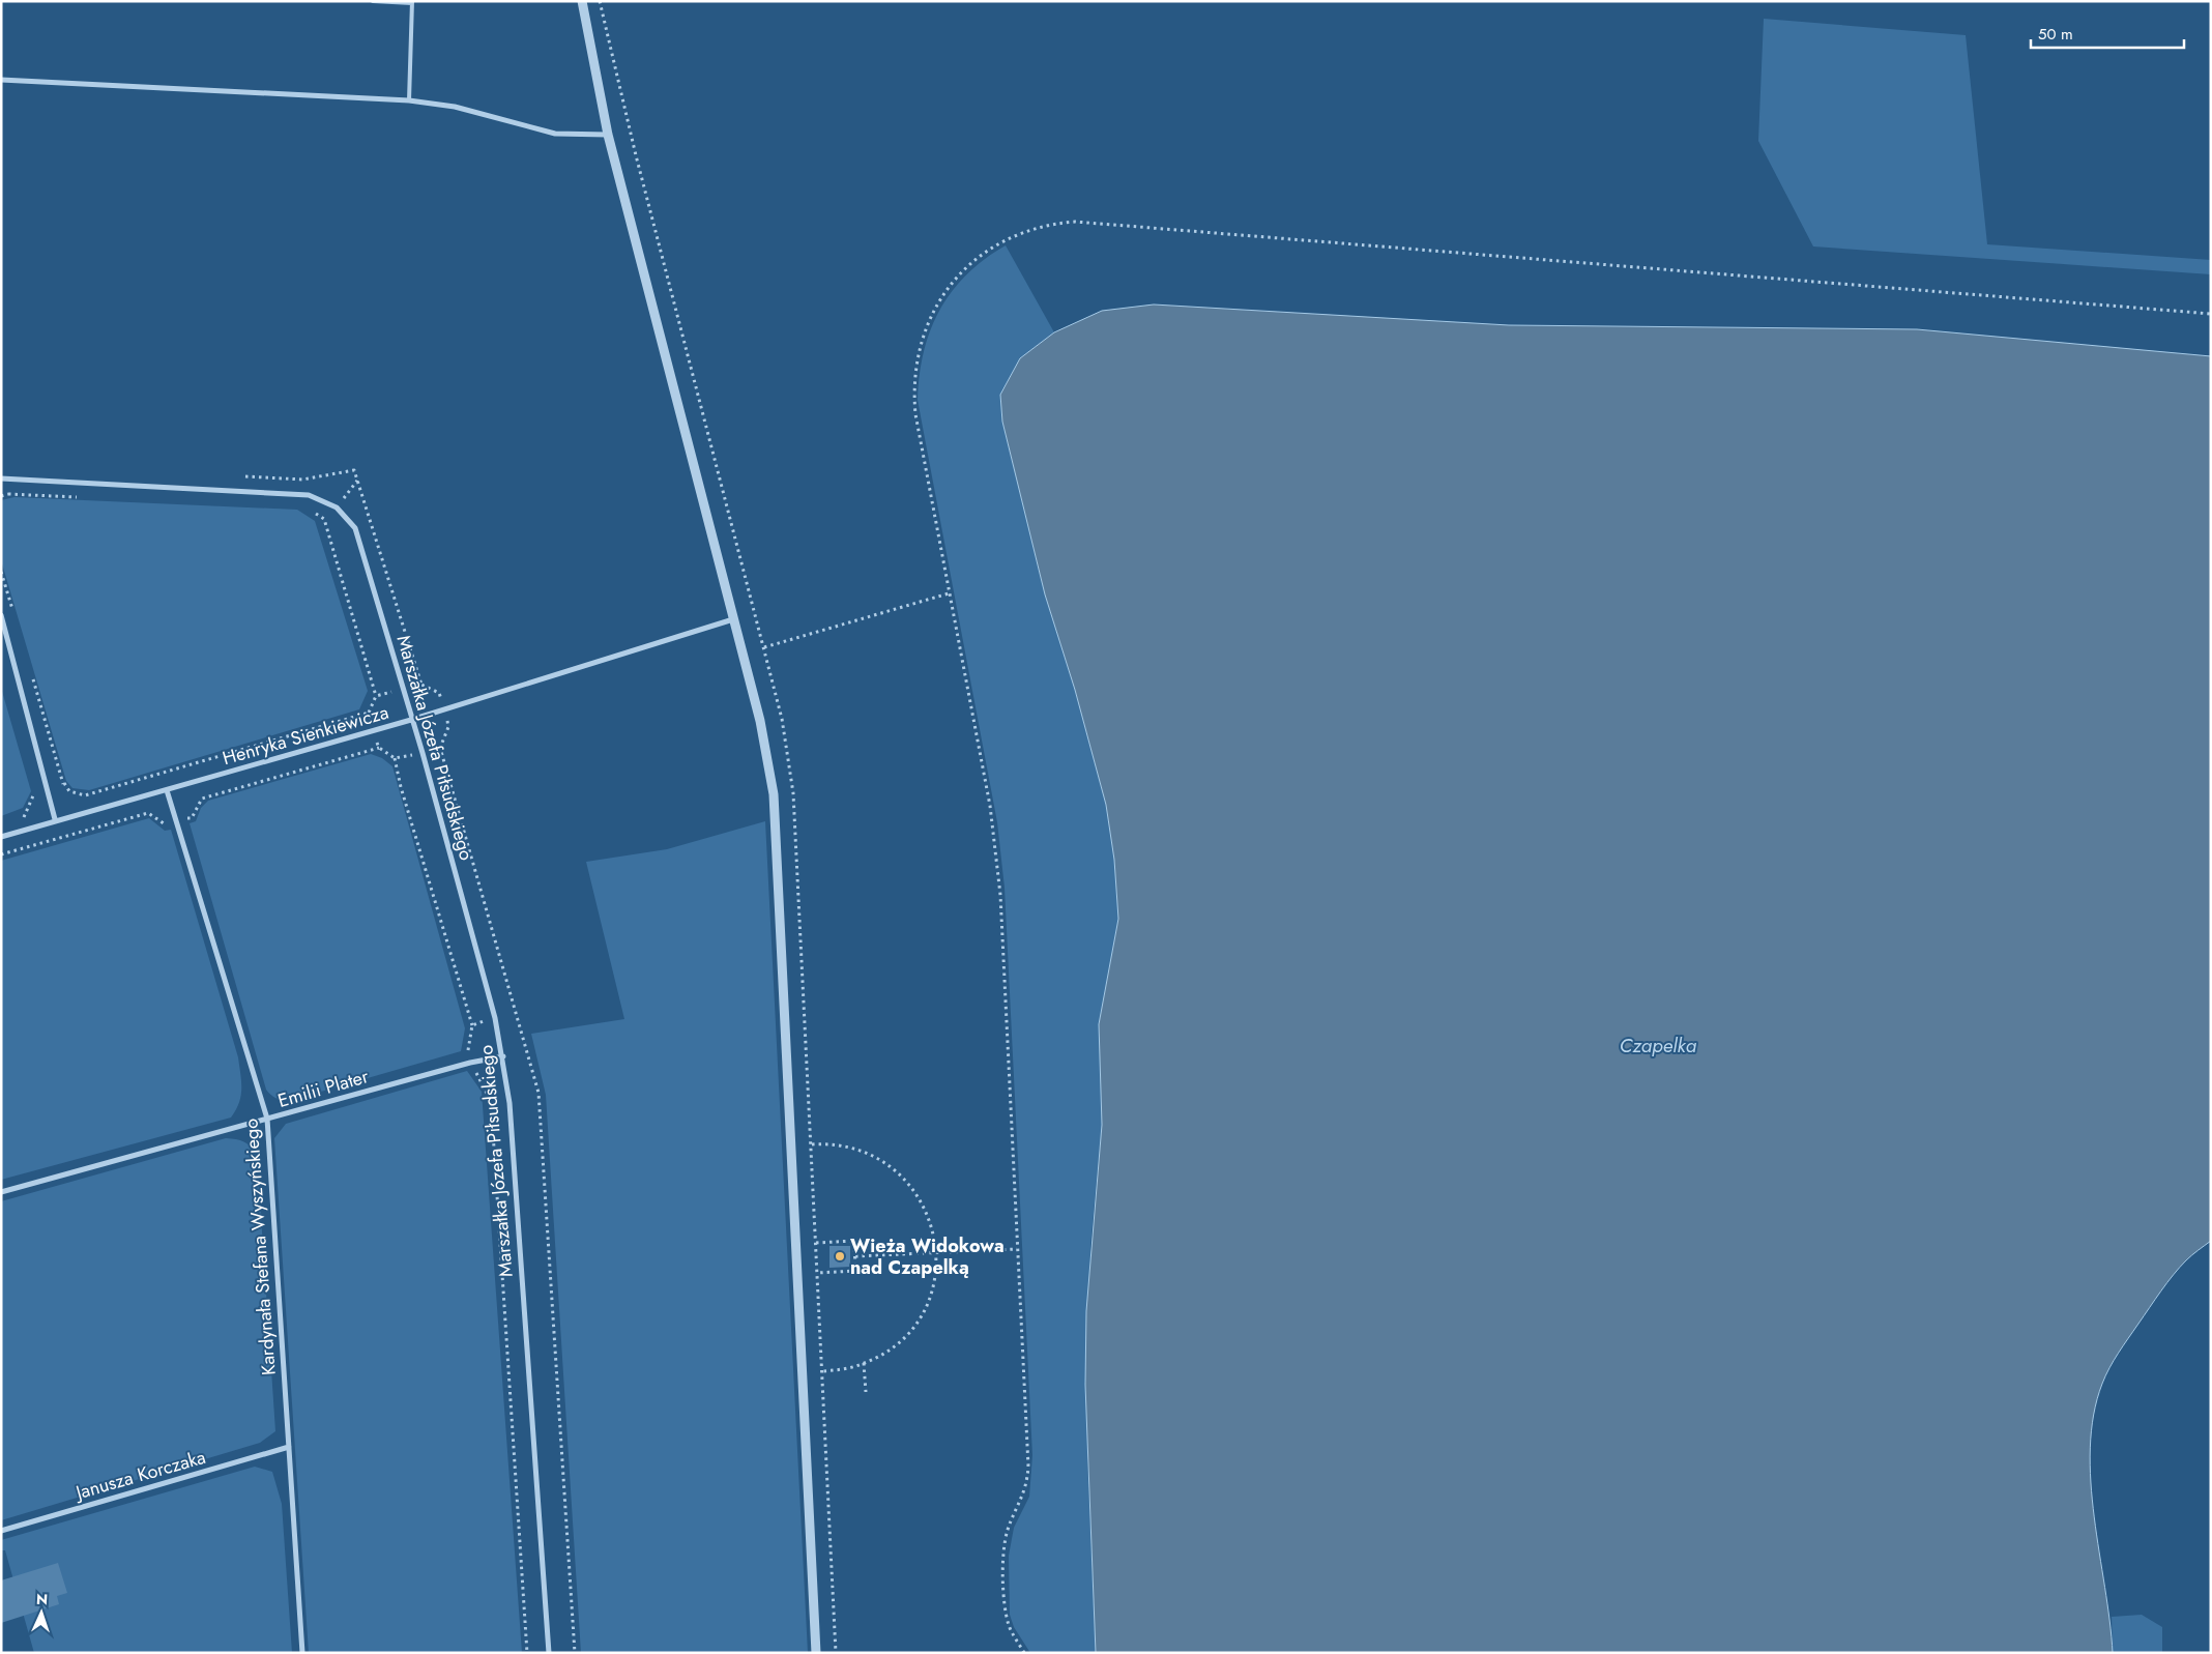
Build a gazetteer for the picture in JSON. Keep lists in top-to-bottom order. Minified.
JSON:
{"streets":{"street":["Henryka Sienkiewicza","Marszałka Józefa Piłsudskiego","Emilii Plater","Kardynała Stefana Wyszyńskiego","Janusza Korczaka"]},"crossings":[["Henryka Sienkiewicza","Marszałka Józefa Piłsudskiego"],["Henryka Sienkiewicza","Kardynała Stefana Wyszyńskiego"],["Marszałka Józefa Piłsudskiego","Emilii Plater"],["Emilii Plater","Kardynała Stefana Wyszyńskiego"],["Kardynała Stefana Wyszyńskiego","Janusza Korczaka"]],"water":["Czapelka"],"places":["Wieża Widokowa nad Czapelką"],"scale_bar":"50 m","north":"top"}
